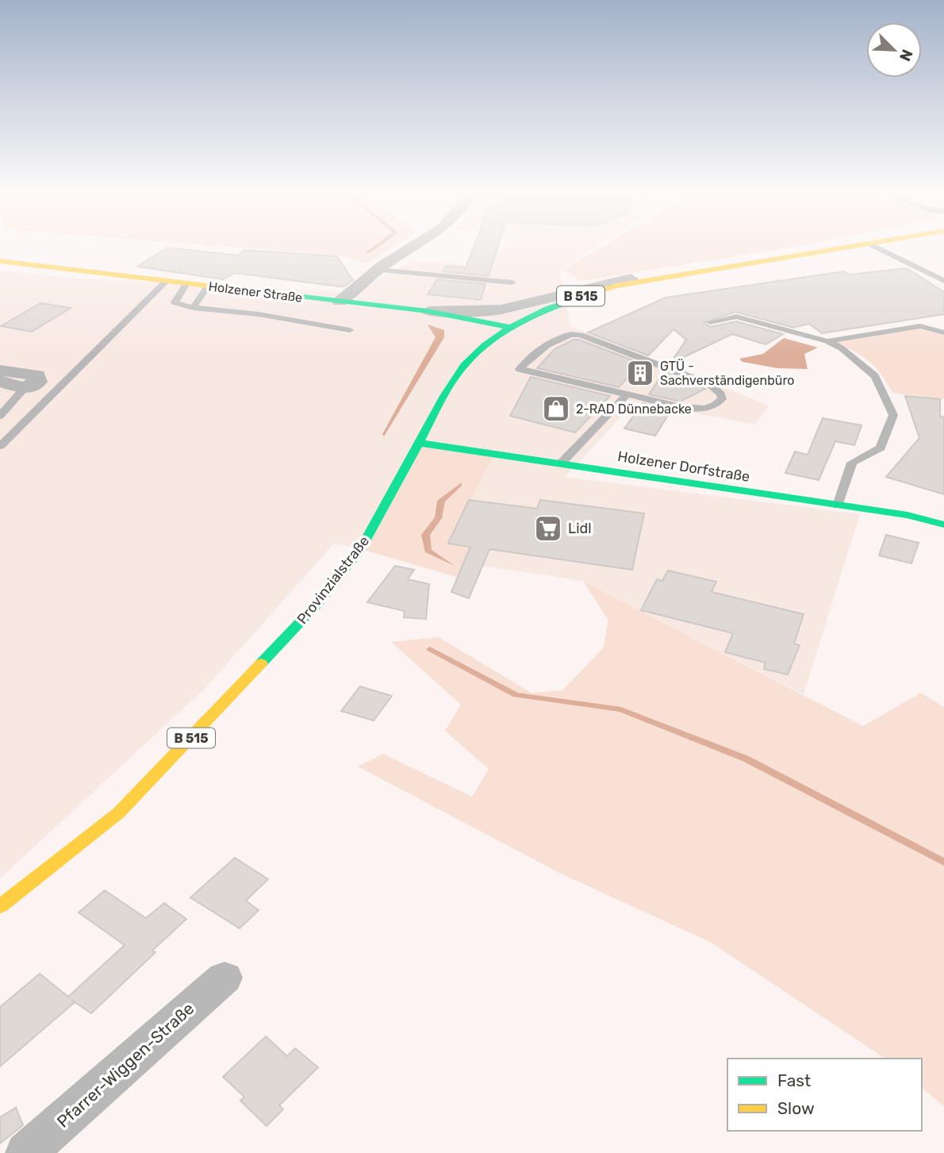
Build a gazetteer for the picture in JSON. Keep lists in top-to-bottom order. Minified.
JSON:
{"streets":{"main road":["Holzener Straße","B 515","Holzener Dorfstraße","Provinzialstraße"],"street":["Pfarrer-Wiggen-Straße"]},"crossings":[["Holzener Straße","Provinzialstraße"],["Holzener Dorfstraße","Provinzialstraße"]],"places":{"building":["GTÜ - Sachverständigenbüro"],"shop":["2-RAD Dünnebacke"],"supermarket":["Lidl"]},"legend":["Fast","Slow"],"north":"bottom right"}
